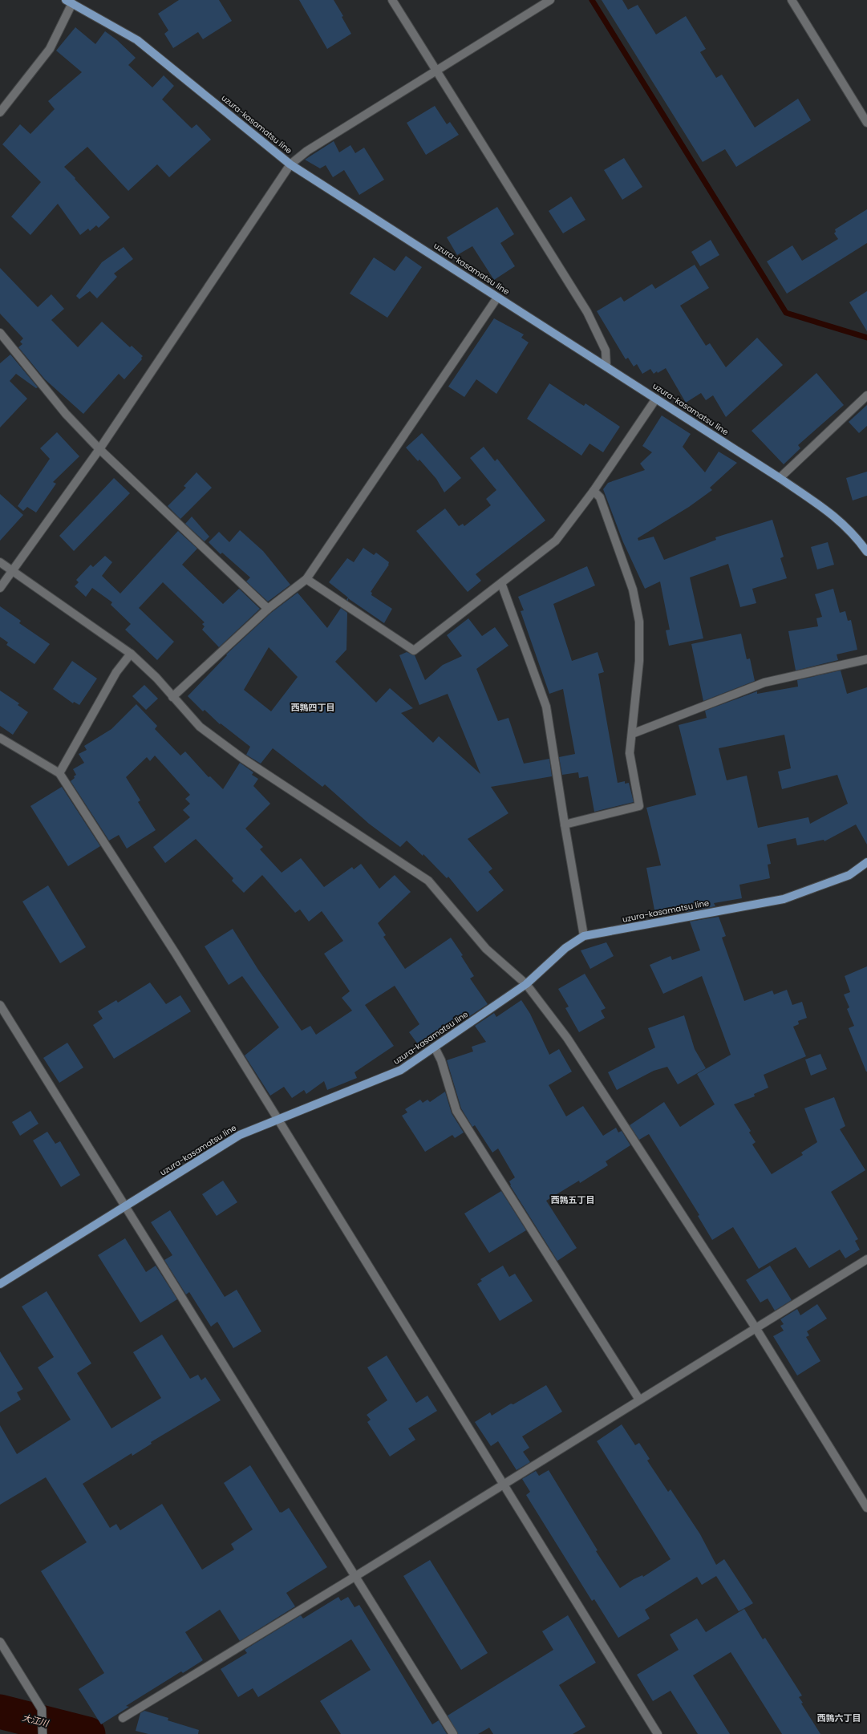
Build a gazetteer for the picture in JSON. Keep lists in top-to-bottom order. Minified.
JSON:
{"streets":{"main road":["uzura-kasamatsu line"]},"districts":["西鶉四丁目","西鶉五丁目","西鶉六丁目"],"water":["大江川"]}
